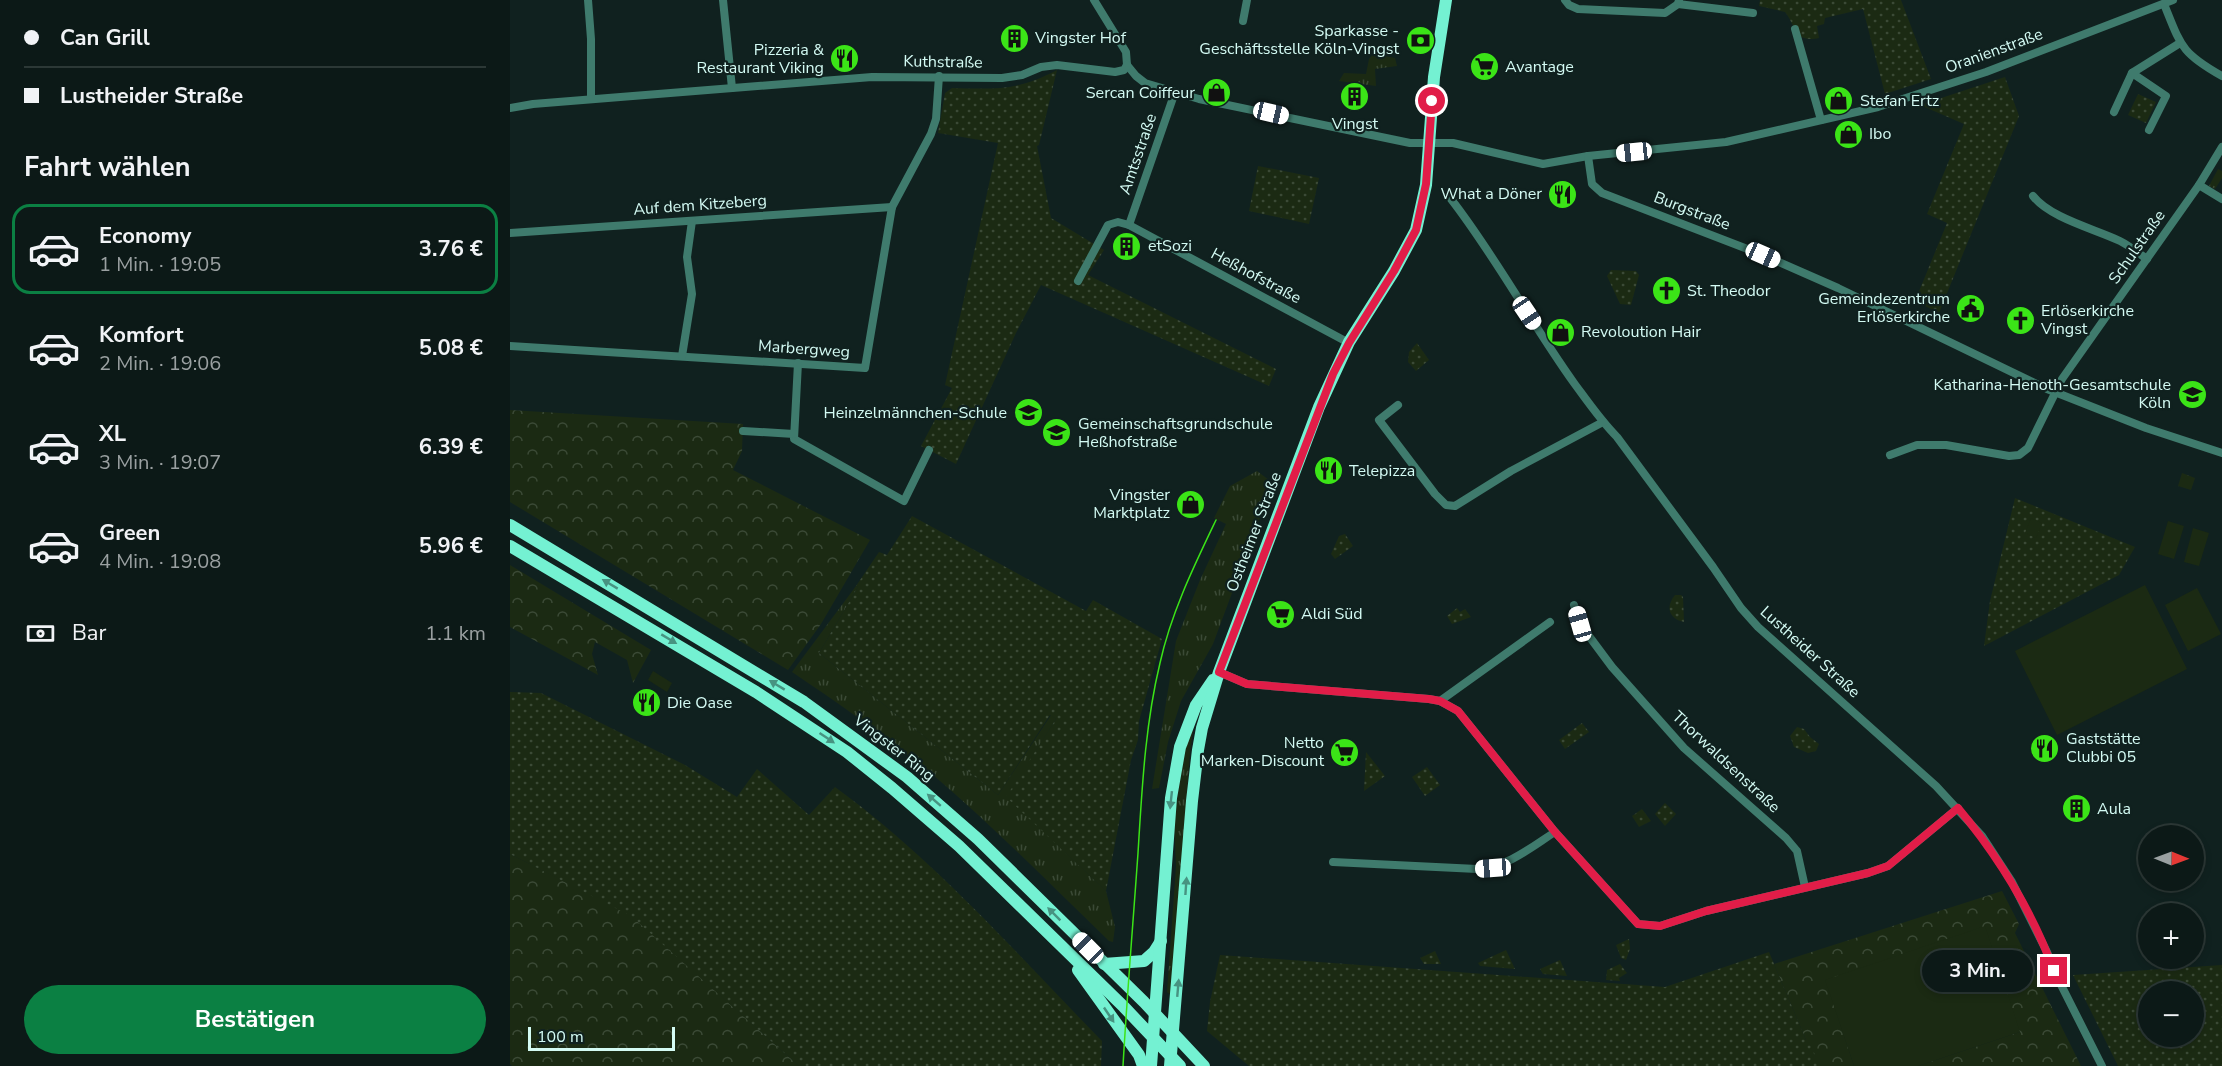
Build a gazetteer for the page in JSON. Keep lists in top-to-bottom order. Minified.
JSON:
{"streets":{"main road":["Ostheimer Straße","Vingster Ring"],"street":["Oranienstraße","Kuthstraße","Amtsstraße","Auf dem Kitzeberg","Burgstraße","Schulstraße","Heßhofstraße","Marbergweg","Lustheider Straße","Thorwaldsenstraße"]},"crossings":[["Oranienstraße","Burgstraße"],["Kuthstraße","Marbergweg"],["Amtsstraße","Heßhofstraße"],["Auf dem Kitzeberg","Marbergweg"],["Burgstraße","Schulstraße"],["Heßhofstraße","Ostheimer Straße"],["Ostheimer Straße","Vingster Ring"]],"places":{"building":["Vingster Hof","Vingst","etSozi","Aula"],"bank":["Sparkasse - Geschäftsstelle Köln-Vingst"],"restaurant":["Pizzeria & Restaurant Viking","What a Döner","Telepizza","Die Oase","Gaststätte Clubbi 05"],"supermarket":["Avantage","Aldi Süd","Netto Marken-Discount"],"shop":["Sercan Coiffeur","Stefan Ertz","Ibo","Revoloution Hair","Vingster Marktplatz"],"church":["St. Theodor","Erlöserkirche Vingst"],"public building":["Gemeindezentrum Erlöserkirche"],"school or university":["Katharina-Henoth-Gesamtschule Köln","Heinzelmännchen-Schule","Gemeinschaftsgrundschule Heßhofstraße"]},"scale_bar":"100 m","north":"right","page":{"banner":["Can Grill","Lustheider Straße"],"heading":"Fahrt wählen","list":[{"name":"Economy","note":"1 Min. · 19:05","value":"3.76 €"},{"name":"Komfort","note":"2 Min. · 19:06","value":"5.08 €"},{"name":"XL","note":"3 Min. · 19:07","value":"6.39 €"},{"name":"Green","note":"4 Min. · 19:08","value":"5.96 €"}],"pay":["Bar","1.1 km"],"map_buttons":["+","−"],"bubble":"3 Min.","buttons":"Bestätigen","scale":"100 m"}}
